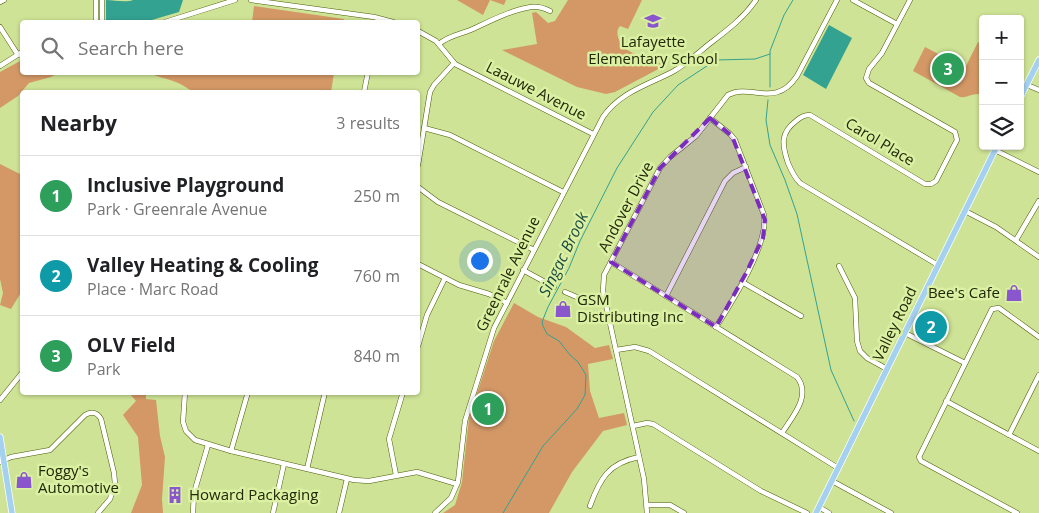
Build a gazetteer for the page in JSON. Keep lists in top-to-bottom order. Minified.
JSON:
{"streets":{"main road":["Valley Road"],"street":["Laauwe Avenue","Carol Place","Andover Drive","Greenrale Avenue"]},"crossings":[["Laauwe Avenue","Greenrale Avenue"],["Carol Place","Valley Road"]],"water":["Singac Brook"],"places":{"school or university":["Lafayette Elementary School"],"shop":["Bee's Cafe","GSM Distributing Inc","Foggy's Automotive"],"building":["Howard Packaging"]},"page":{"map_buttons":["+","−"],"search":"Search here","pins":["3","2","1"],"heading":["Nearby","3 results"],"list":[{"mark":"1","name":"Inclusive Playground","note":"Park · Greenrale Avenue","value":"250 m"},{"mark":"2","name":"Valley Heating & Cooling","note":"Place · Marc Road","value":"760 m"},{"mark":"3","name":"OLV Field","note":"Park","value":"840 m"}]}}
